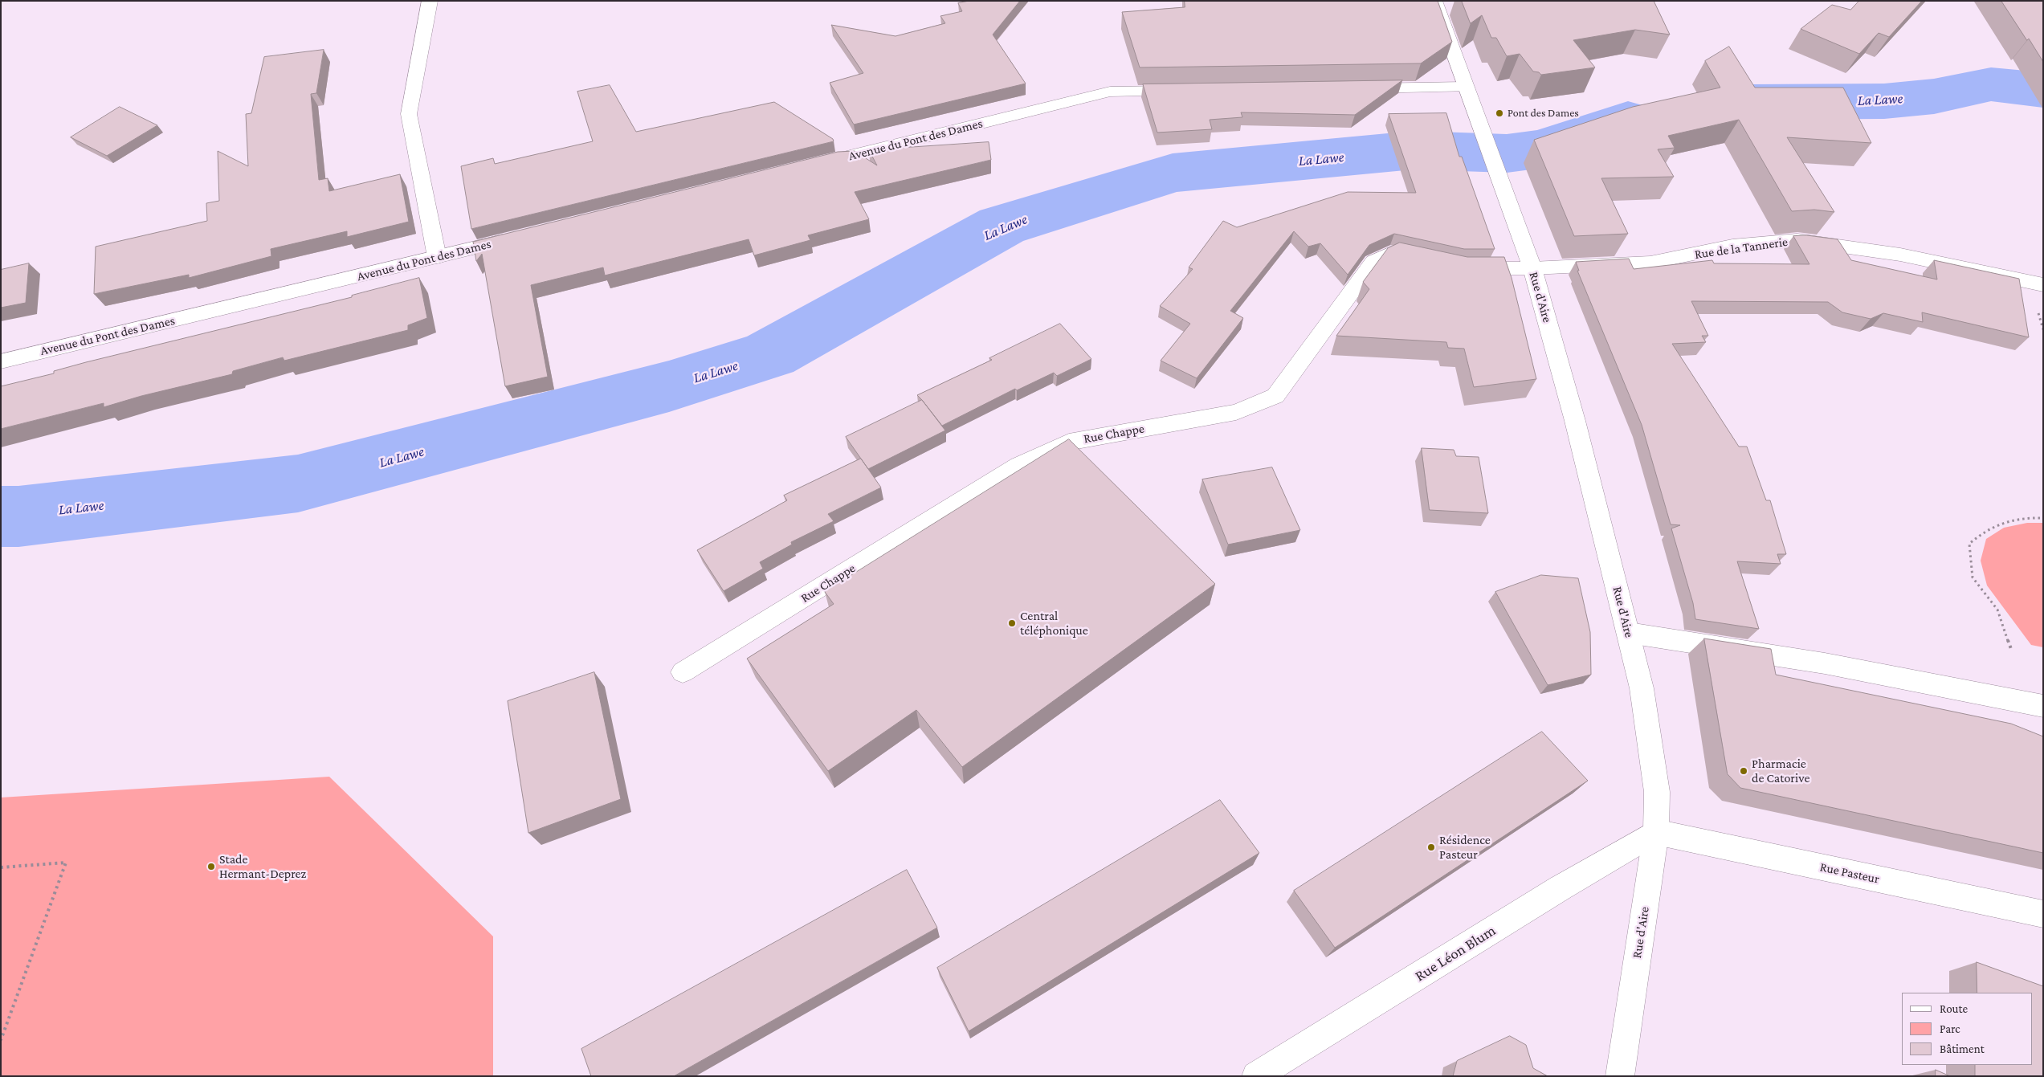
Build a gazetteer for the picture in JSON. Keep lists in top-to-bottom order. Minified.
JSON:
{"streets":{"street":["Avenue du Pont des Dames","Rue de la Tannerie","Rue d'Aire","Rue Chappe","Rue Pasteur","Rue Léon Blum"]},"crossings":[["Rue de la Tannerie","Rue d'Aire"],["Rue d'Aire","Rue Pasteur"],["Rue d'Aire","Rue Léon Blum"],["Rue Pasteur","Rue Léon Blum"]],"water":["La Lawe"],"places":["Pont des Dames","Central téléphonique","Pharmacie de Catorive","Résidence Pasteur","Stade Hermant-Deprez"],"legend":["Route","Parc","Bâtiment"]}
